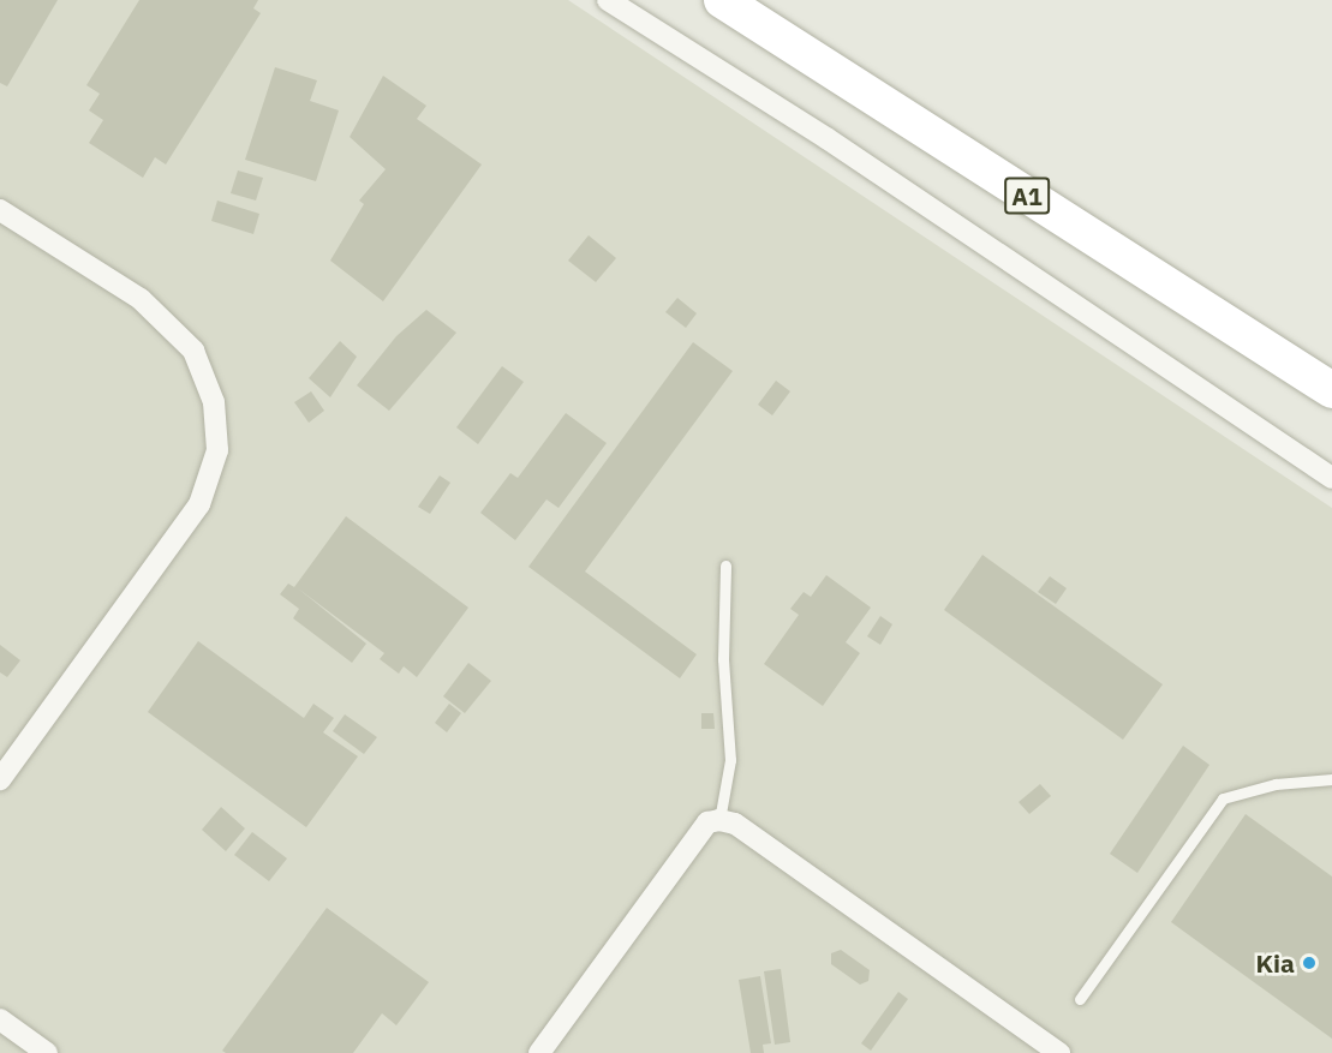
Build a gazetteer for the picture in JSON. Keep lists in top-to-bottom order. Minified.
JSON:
{"streets":{"highway":["A1"]},"places":["Kia"]}
